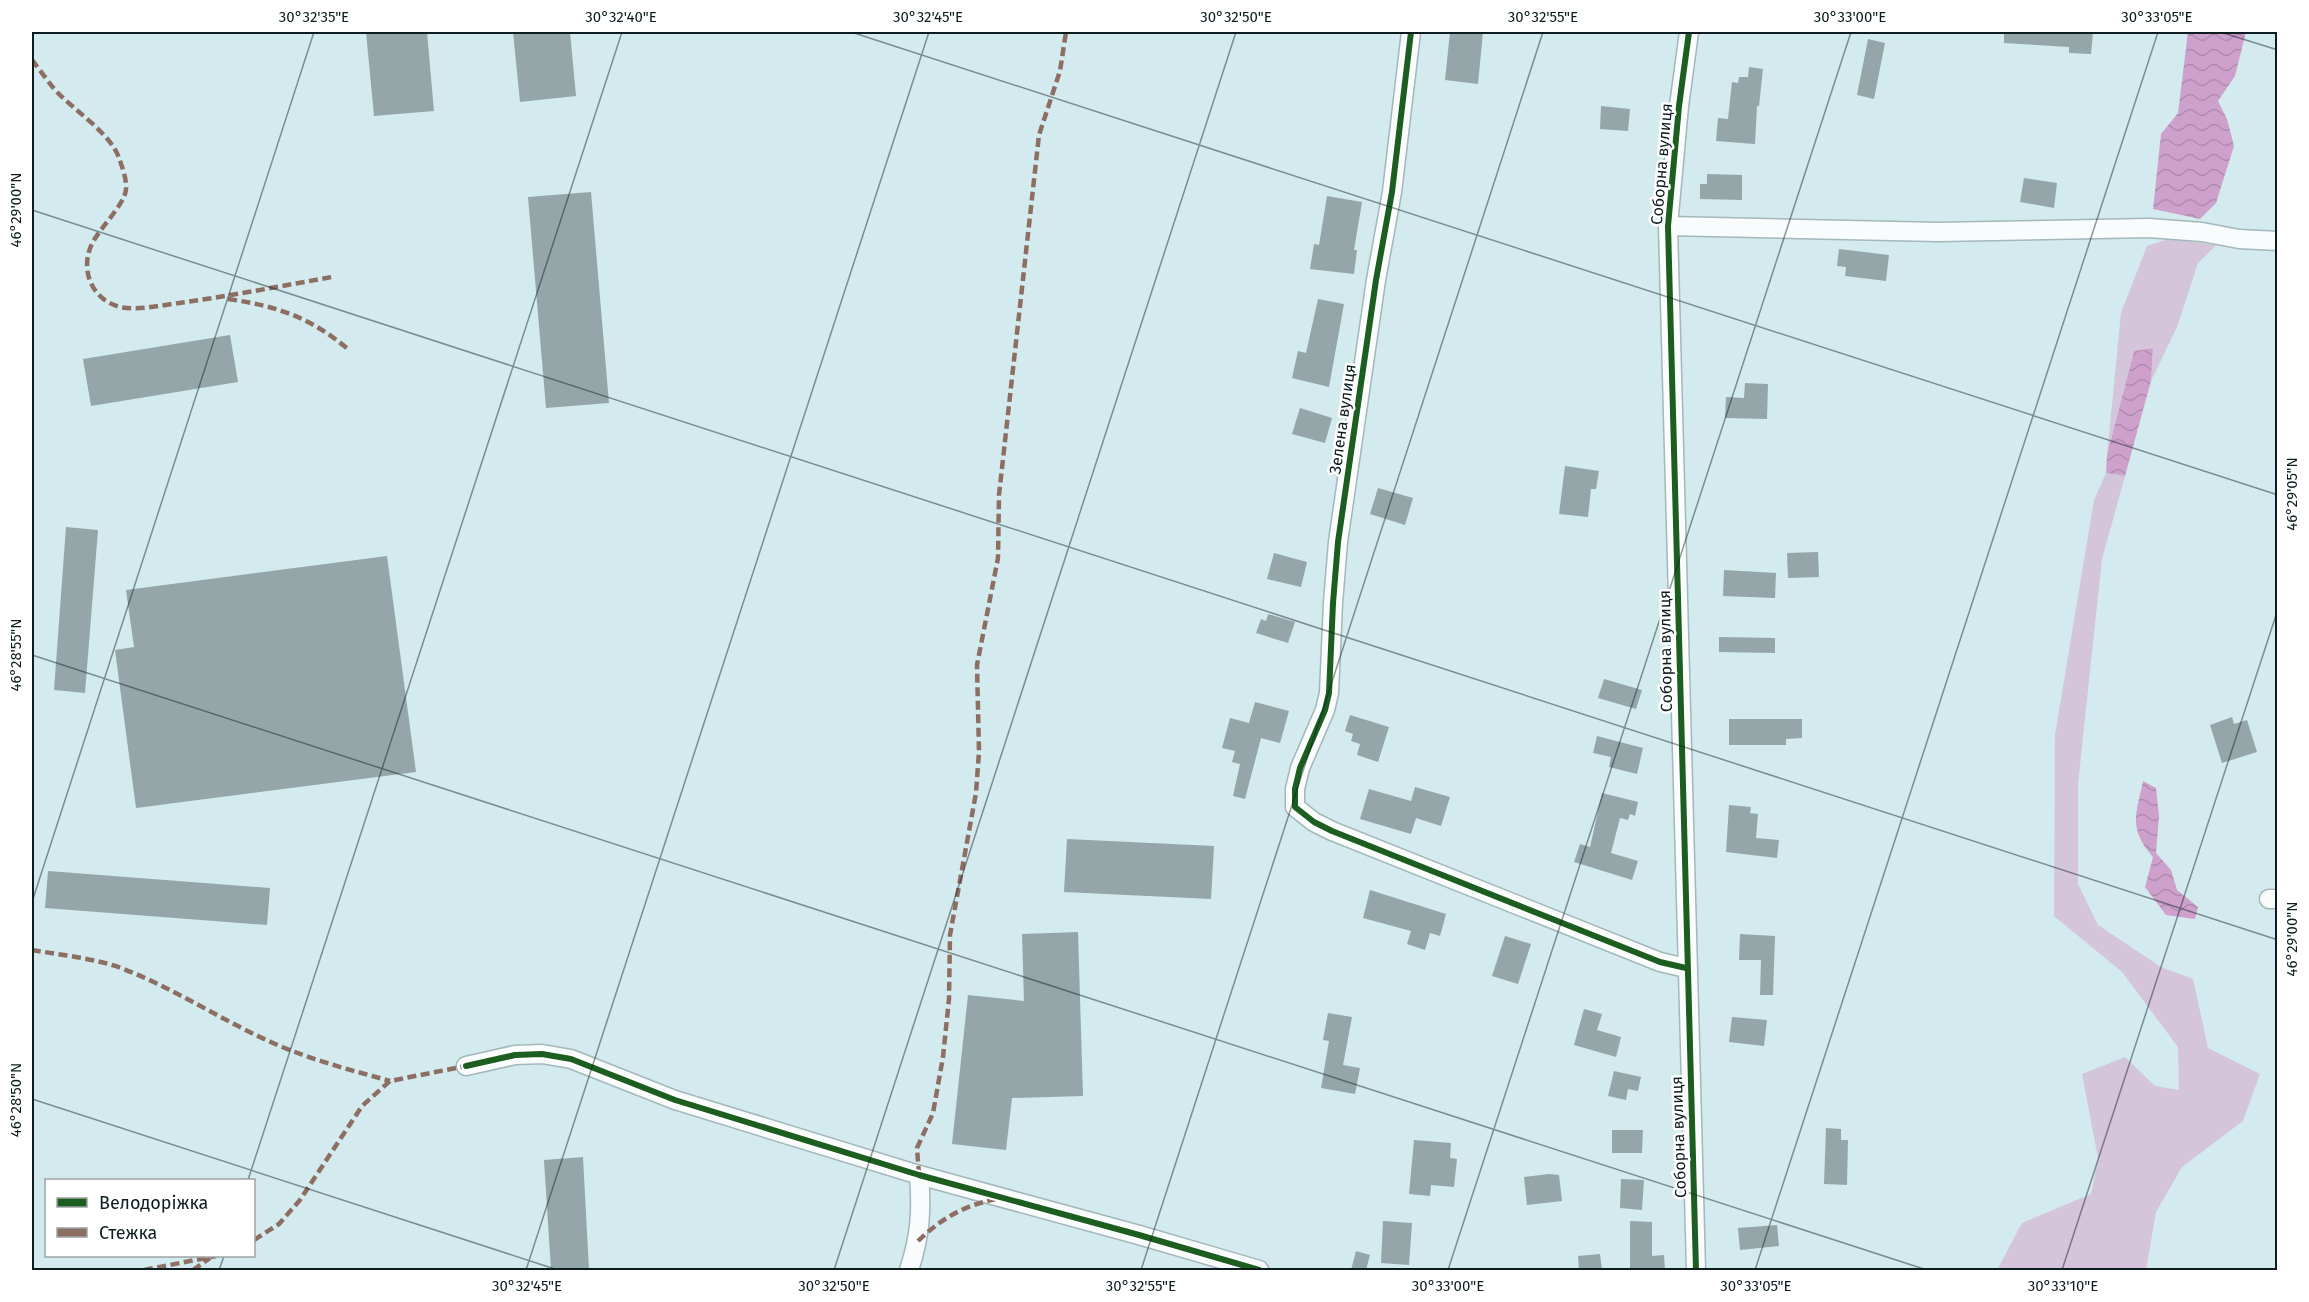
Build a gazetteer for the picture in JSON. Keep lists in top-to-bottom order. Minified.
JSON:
{"streets":{"street":["Соборна вулиця","Зелена вулиця"]},"crossings":[["Соборна вулиця","Зелена вулиця"]],"legend":["Велодоріжка","Стежка"],"coordinates":["30°32'35\"E","30°32'40\"E","30°32'45\"E","30°32'50\"E","30°32'55\"E","30°33'00\"E","30°33'05\"E","46°29'00\"N","46°29'05\"N","46°28'55\"N","46°28'50\"N","30°33'10\"E"]}
